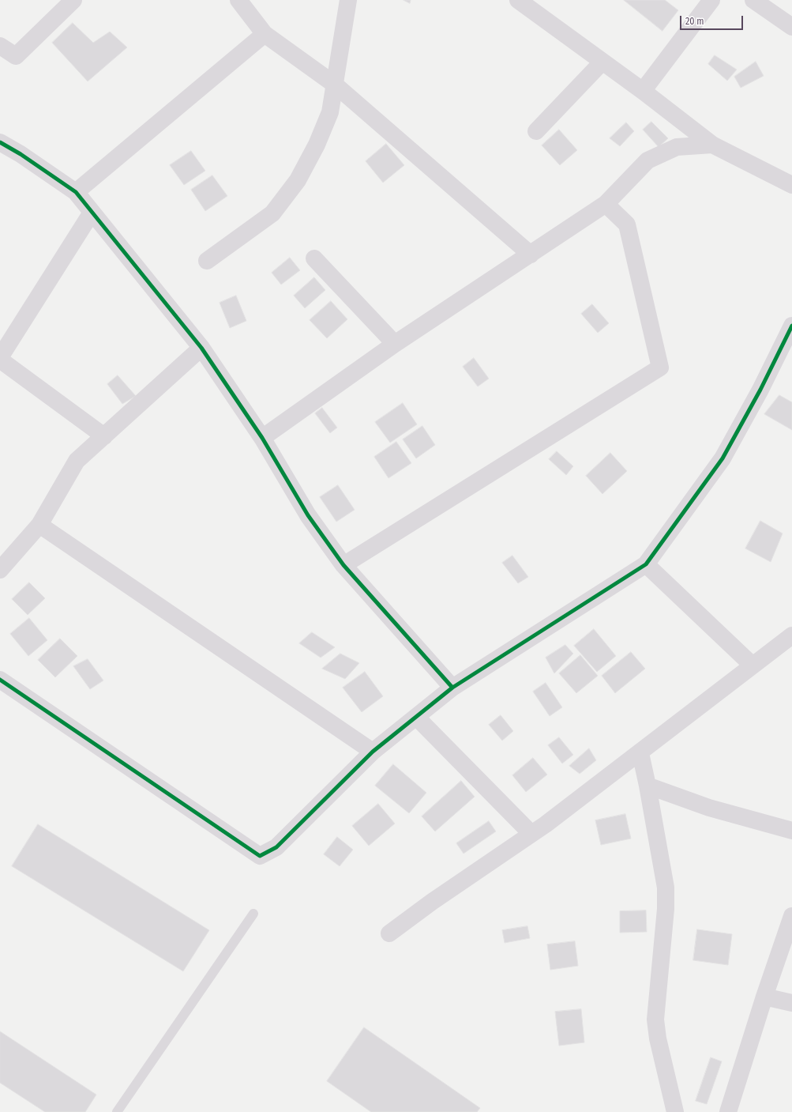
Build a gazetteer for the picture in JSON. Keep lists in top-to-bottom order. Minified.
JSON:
{"scale_bar":"20 m"}
